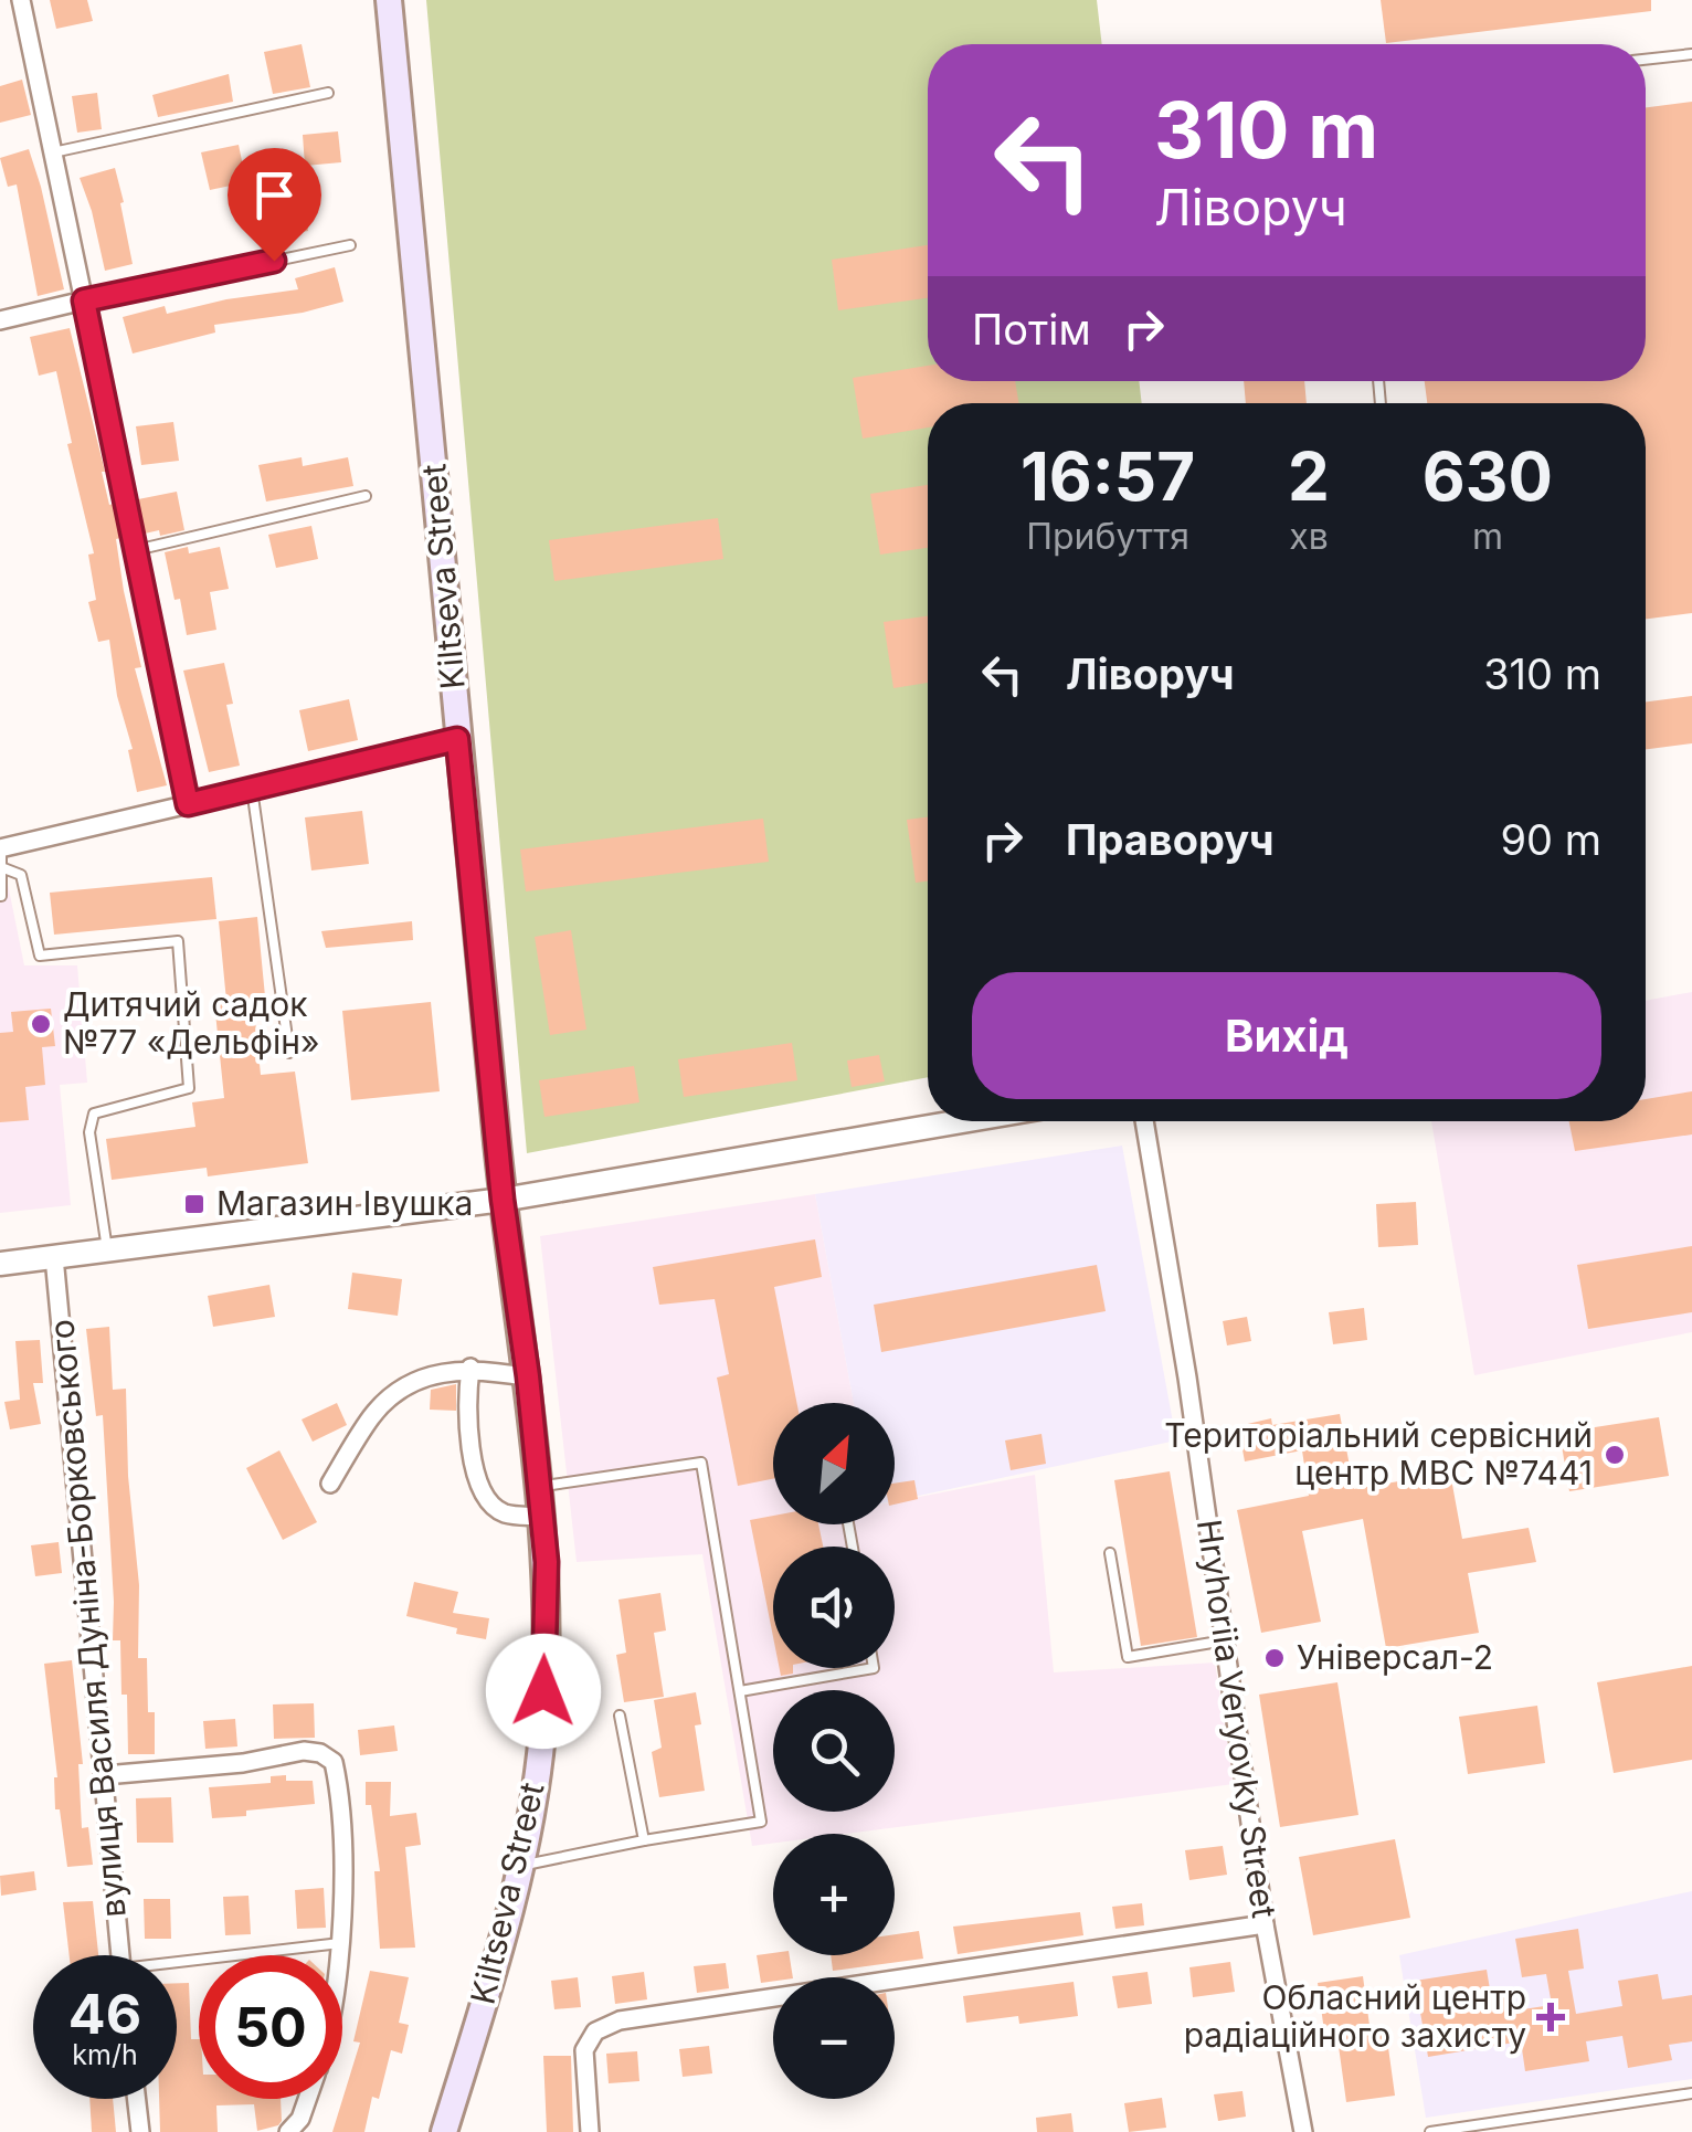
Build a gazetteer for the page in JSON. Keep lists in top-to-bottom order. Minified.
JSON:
{"streets":{"main road":["Kiltseva Street"],"street":["вулиця Василя Дуніна-Борковського","Hryhoriia Veryovky Street"]},"places":{"other":["Дитячий садок №77 «Дельфін»","Територіальний сервісний центр МВС №7441","Універсал-2"],"transit":["Магазин Івушка"],"health":["Обласний центр радіаційного захисту"]},"north":"top right","page":{"turn":["310 m","Ліворуч"],"then":"Потім","eta":["16:57","Прибуття","2","хв","630","m"],"list":[{"name":"Ліворуч","value":"310 m"},{"name":"Праворуч","value":"90 m"}],"buttons":"Вихід","map_buttons":["+","−"],"speed":"46 km/h","limit":"50"}}
